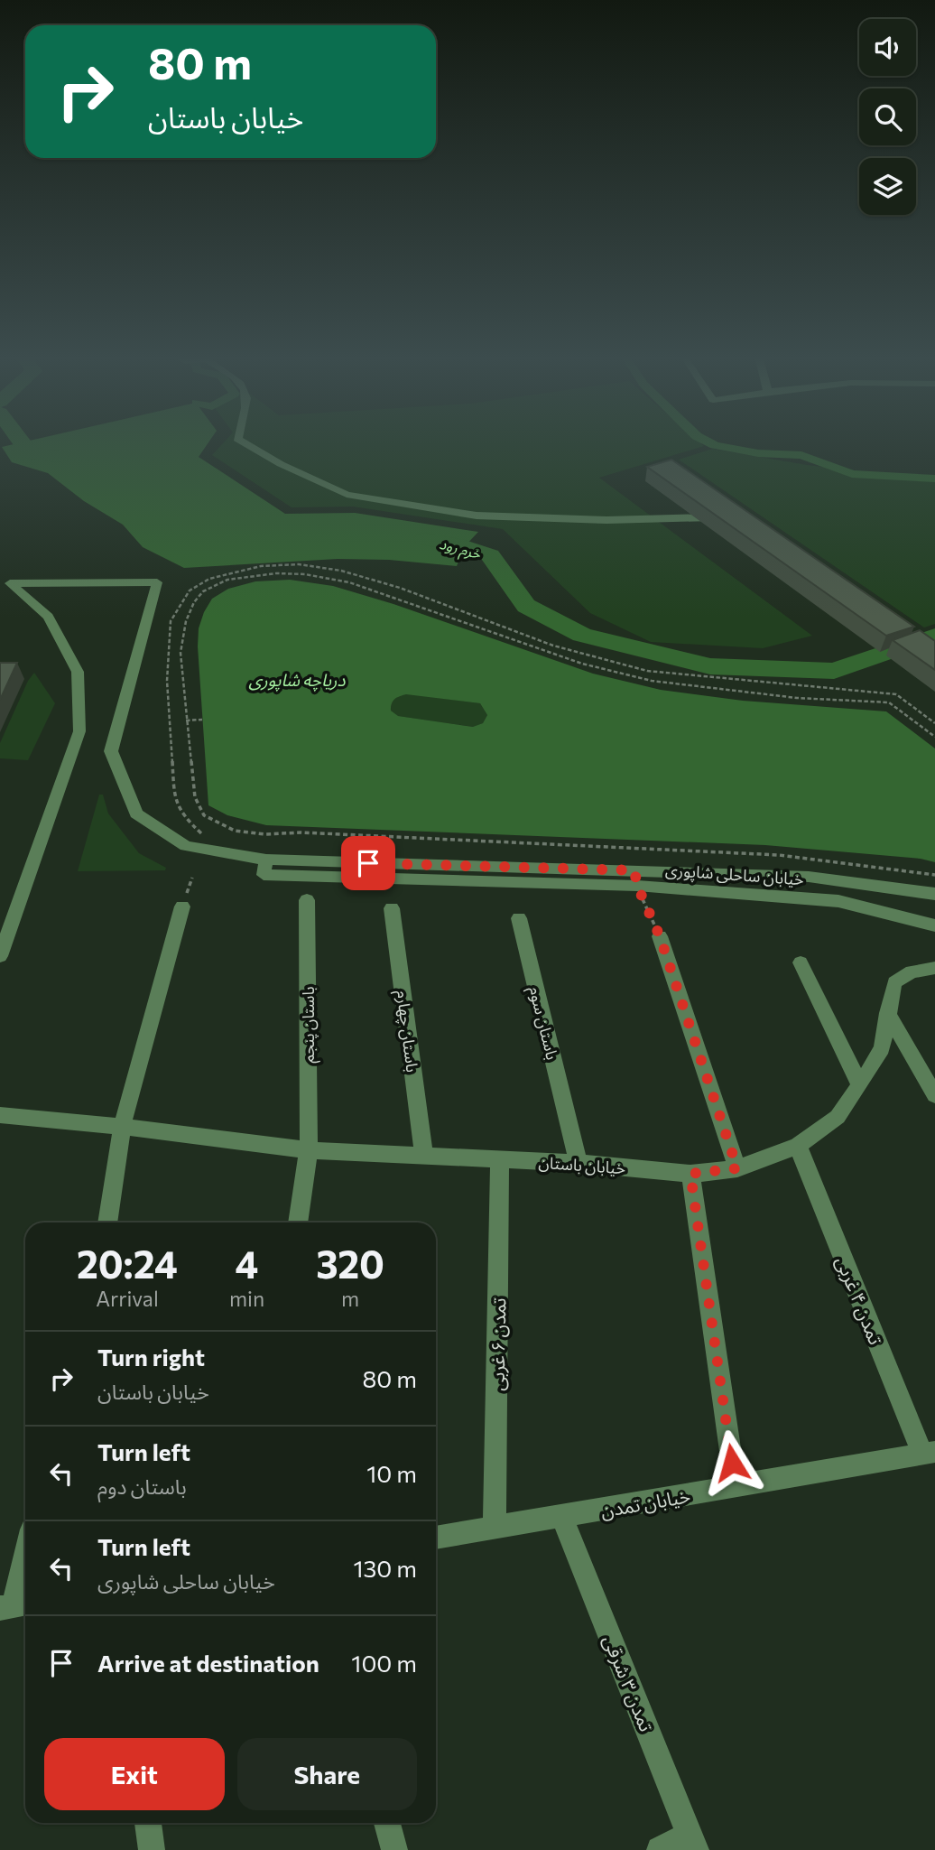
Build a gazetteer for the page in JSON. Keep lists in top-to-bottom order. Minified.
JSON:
{"streets":{"street":["خیابان ساحلی شاپوری","باستان سوم","باستان پنجم","باستان چهارم","خیابان باستان","تمدن ۴ غربی","تمدن ۶ غربی","خیابان تمدن","تمدن ۳ شرقی"]},"crossings":[["باستان سوم","خیابان باستان"],["باستان پنجم","خیابان باستان"],["باستان چهارم","خیابان باستان"],["خیابان باستان","تمدن ۴ غربی"],["خیابان باستان","تمدن ۶ غربی"],["تمدن ۴ غربی","خیابان تمدن"],["تمدن ۶ غربی","خیابان تمدن"],["خیابان تمدن","تمدن ۳ شرقی"]],"water":["خرم رود","دریاچه شاپوری"],"page":{"turn":["80 m","خیابان باستان"],"eta":["20:24","Arrival","4","min","320","m"],"list":[{"name":"Turn right","note":"خیابان باستان","value":"80 m"},{"name":"Turn left","note":"باستان دوم","value":"10 m"},{"name":"Turn left","note":"خیابان ساحلی شاپوری","value":"130 m"},{"name":"Arrive at destination","value":"100 m"}],"buttons":["Exit","Share"]}}
